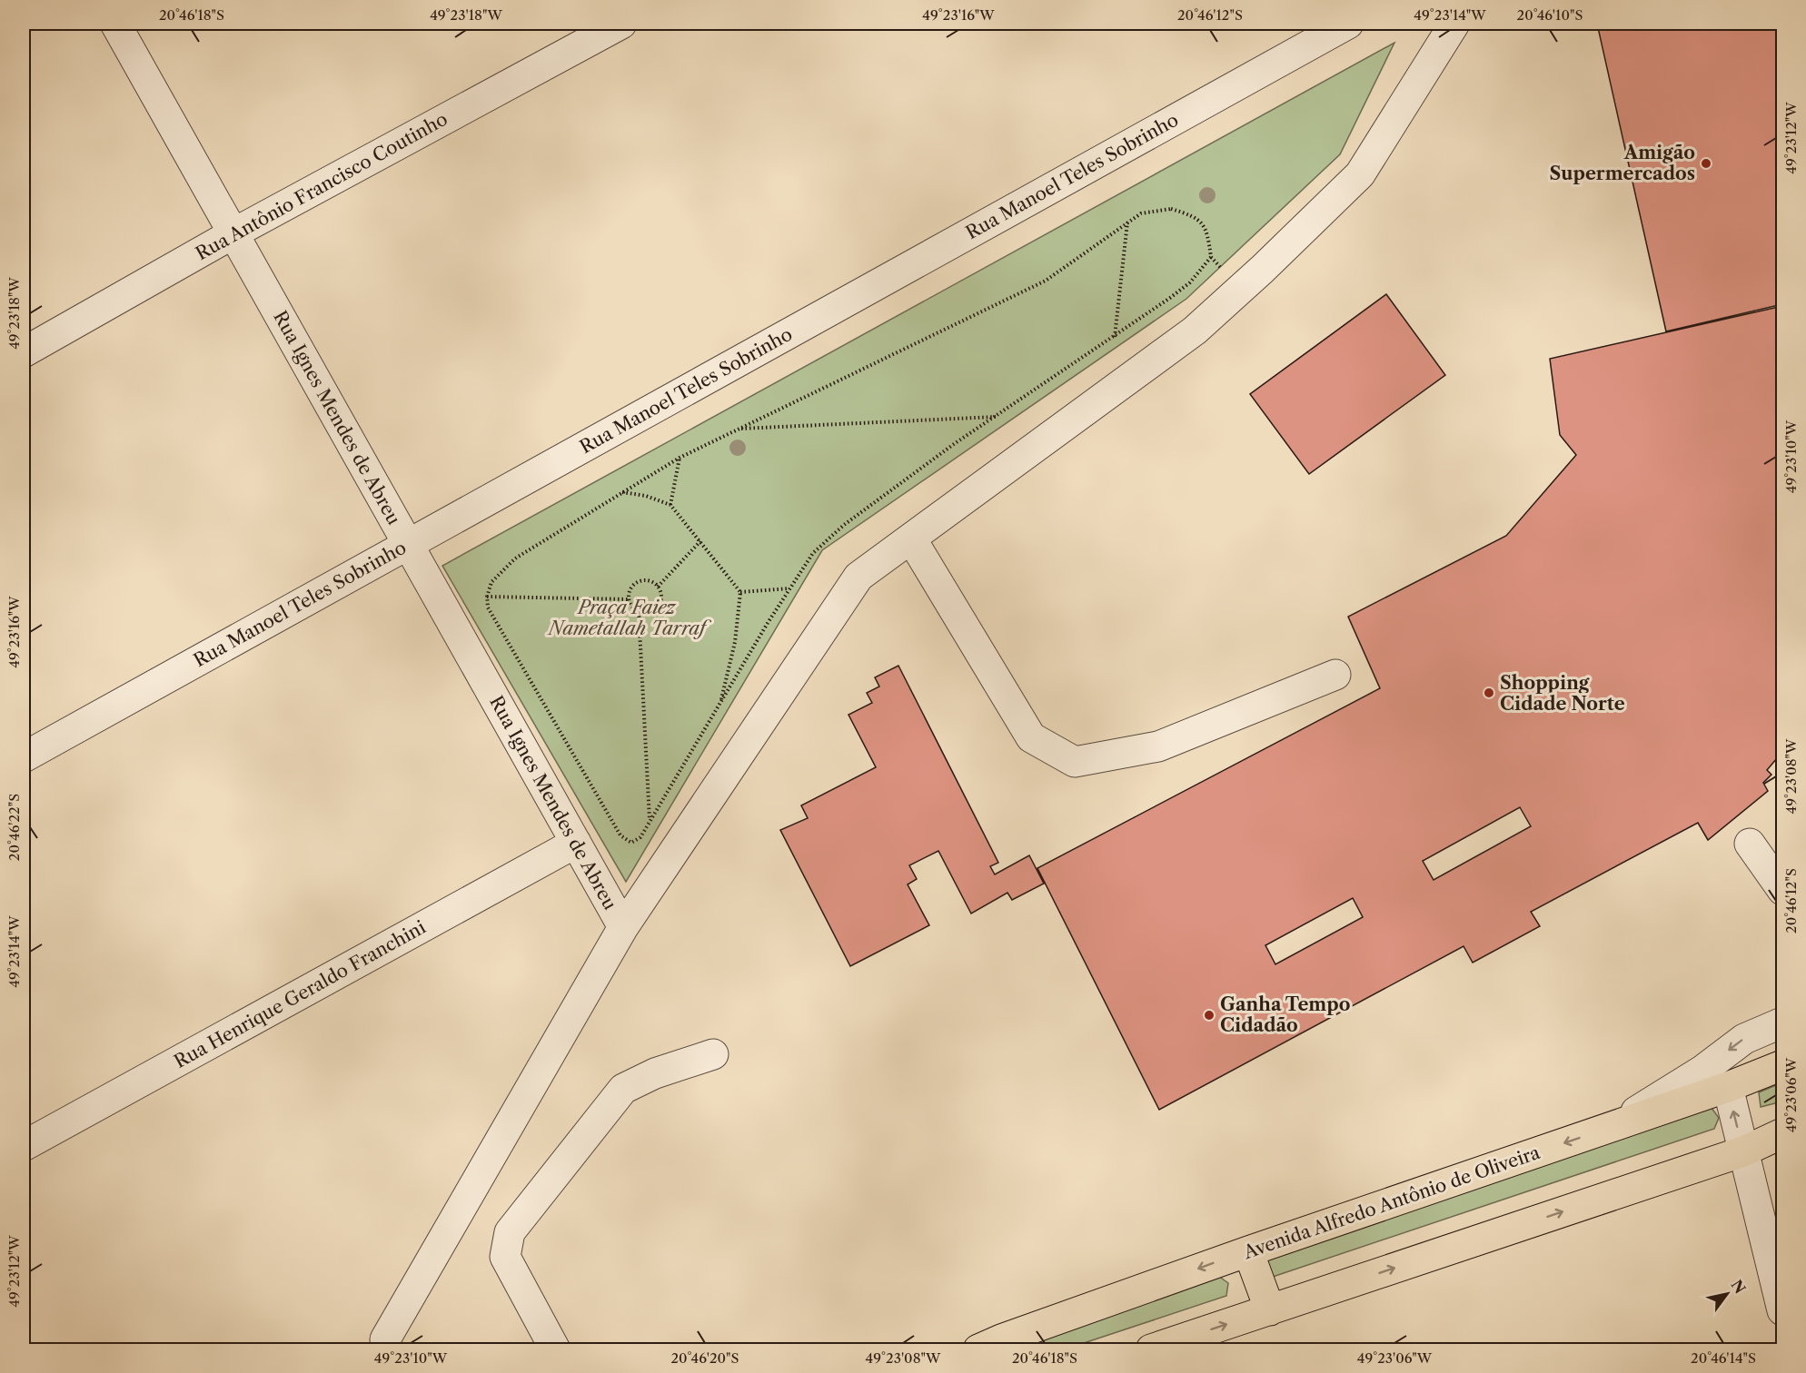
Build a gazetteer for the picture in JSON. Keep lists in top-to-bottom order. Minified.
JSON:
{"streets":{"main road":["Avenida Alfredo Antônio de Oliveira"],"street":["Rua Manoel Teles Sobrinho","Rua Antônio Francisco Coutinho","Rua Ignes Mendes de Abreu","Rua Henrique Geraldo Franchini"]},"crossings":[["Rua Manoel Teles Sobrinho","Rua Ignes Mendes de Abreu"],["Rua Antônio Francisco Coutinho","Rua Ignes Mendes de Abreu"],["Rua Ignes Mendes de Abreu","Rua Henrique Geraldo Franchini"]],"parks":["Praça Faiez Nametallah Tarraf"],"places":["Amigão Supermercados","Shopping Cidade Norte","Ganha Tempo Cidadão"],"north":"top right","coordinates":["20°46'18\"S","49°23'18\"W","49°23'16\"W","20°46'12\"S","49°23'14\"W","20°46'10\"S","49°23'12\"W","49°23'10\"W","49°23'08\"W","20°46'22\"S","49°23'06\"W","20°46'20\"S","20°46'14\"S"]}
